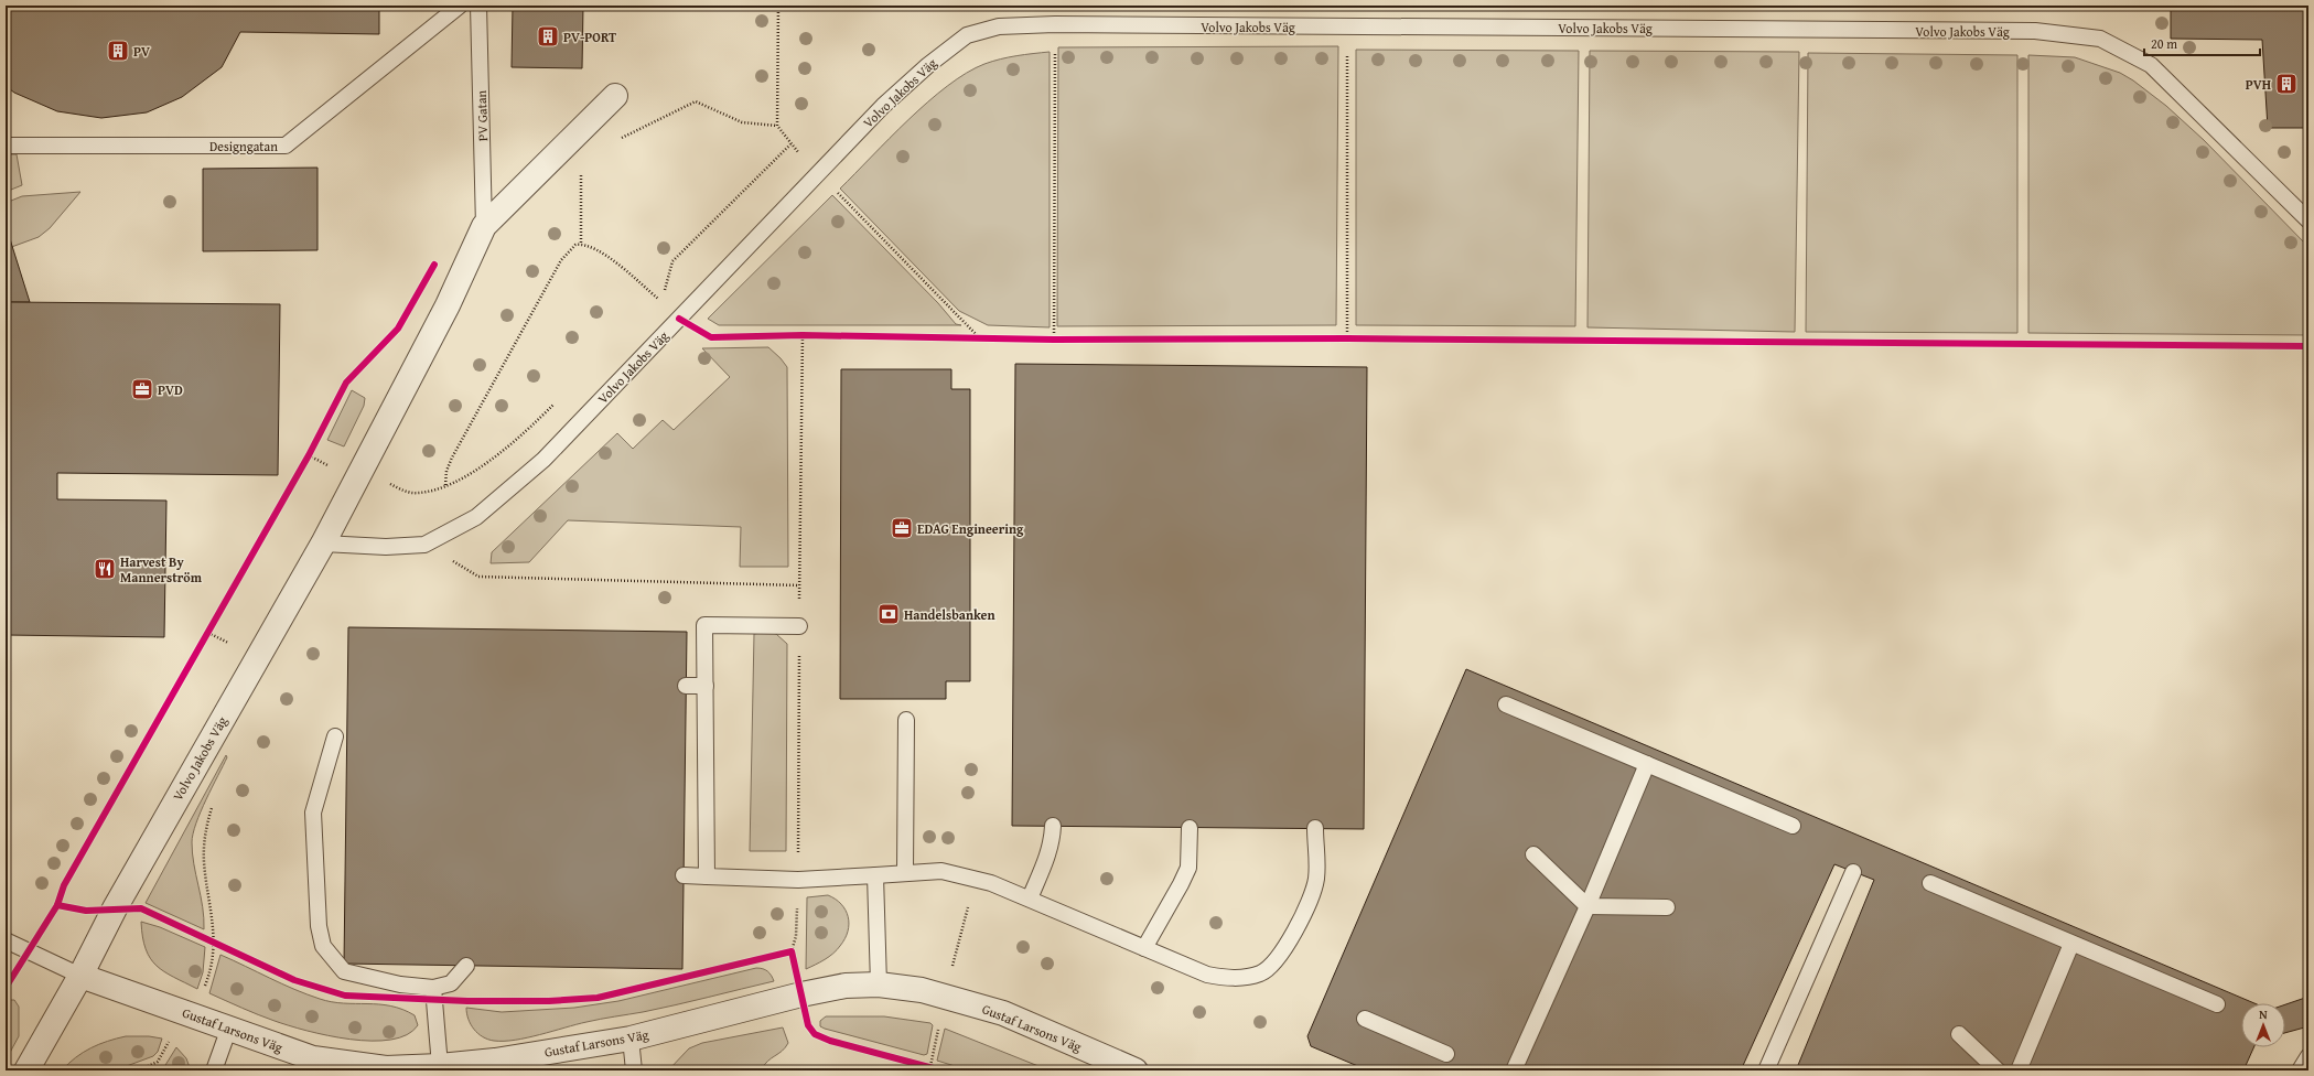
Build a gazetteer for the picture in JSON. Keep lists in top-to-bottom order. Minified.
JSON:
{"streets":{"street":["Volvo Jakobs Väg","Gustaf Larsons Väg"],"lane":["PV Gatan","Designgatan"]},"crossings":[["Volvo Jakobs Väg","PV Gatan"],["Volvo Jakobs Väg","Gustaf Larsons Väg"]],"places":{"building":["PV-PORT","PV","PVH"],"office":["PVD","EDAG Engineering"],"restaurant":["Harvest By Mannerström"],"bank":["Handelsbanken"]},"scale_bar":"20 m","north":"top"}
